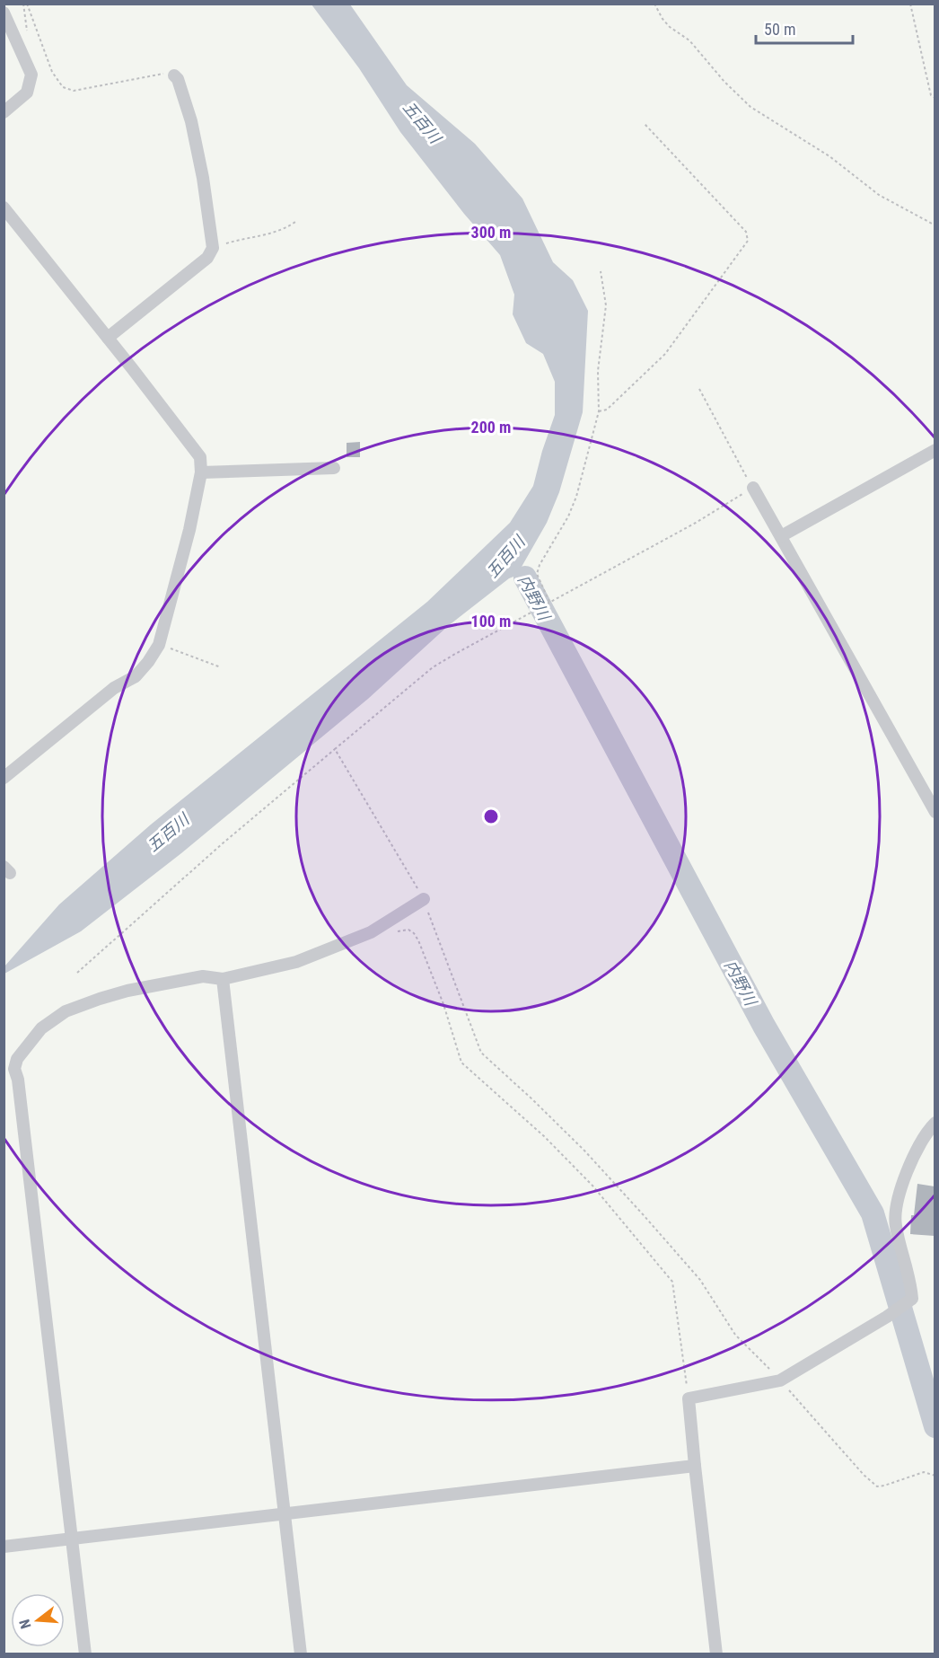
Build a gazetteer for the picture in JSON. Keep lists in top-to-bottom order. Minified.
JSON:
{"water":["五百川","内野川"],"scale_bar":"50 m","north":"left","rings":["300 m","200 m","100 m"]}
